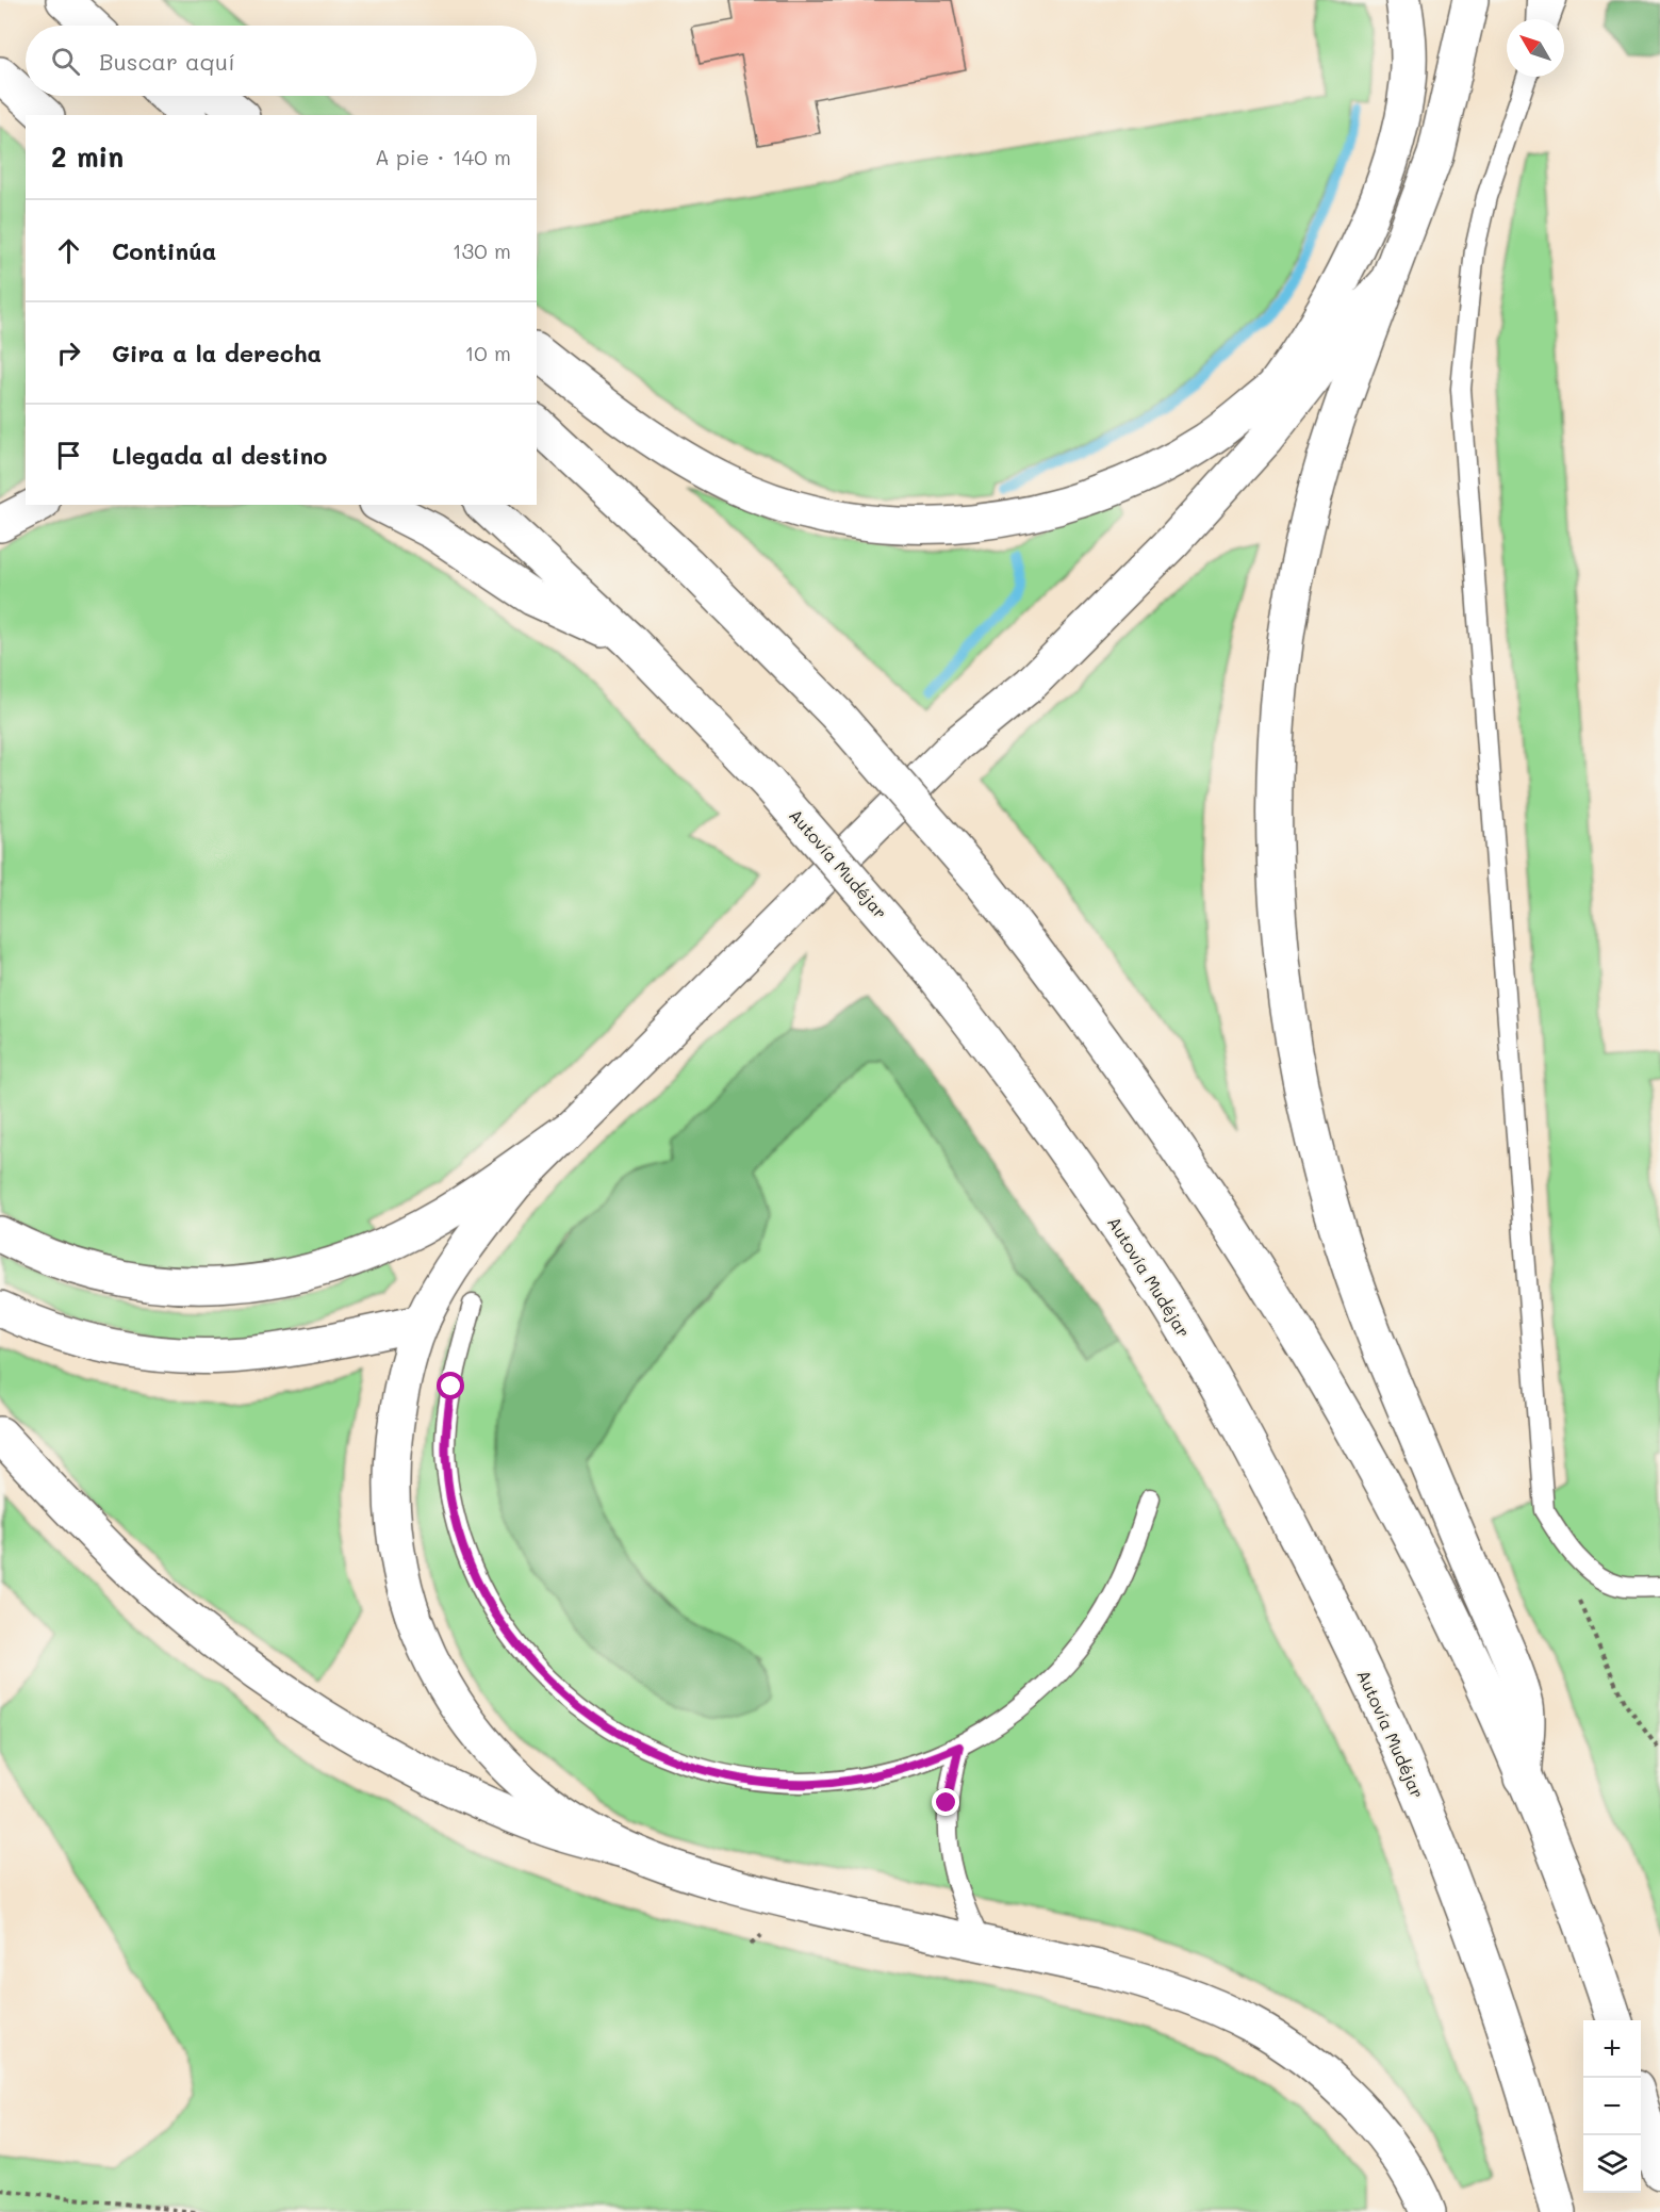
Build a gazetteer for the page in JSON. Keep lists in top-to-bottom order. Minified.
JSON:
{"streets":{"highway":["Autovía Mudéjar"]},"north":"top left","page":{"search":"Buscar aquí","heading":["2 min","A pie · 140 m"],"list":[["Continúa","130 m"],["Gira a la derecha","10 m"],"Llegada al destino"],"map_buttons":["+","−"]}}
